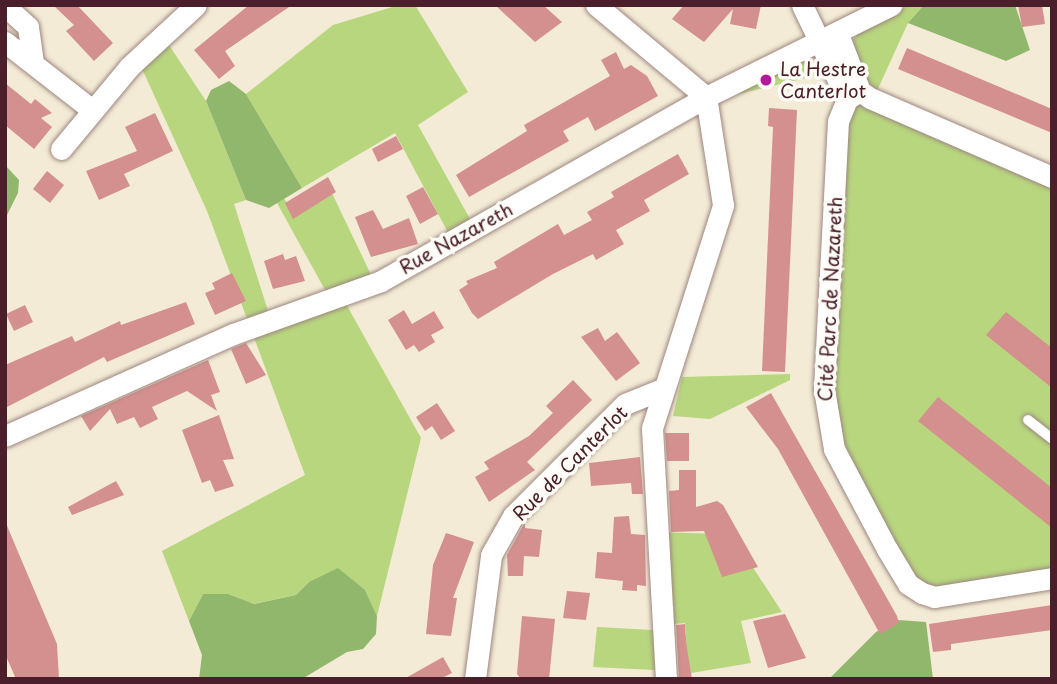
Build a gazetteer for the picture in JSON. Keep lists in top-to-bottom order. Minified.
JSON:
{"streets":{"street":["Rue Nazareth","Cité Parc de Nazareth","Rue de Canterlot"]},"crossings":[["Rue Nazareth","Rue de Canterlot"]],"places":["La Hestre Canterlot"]}
